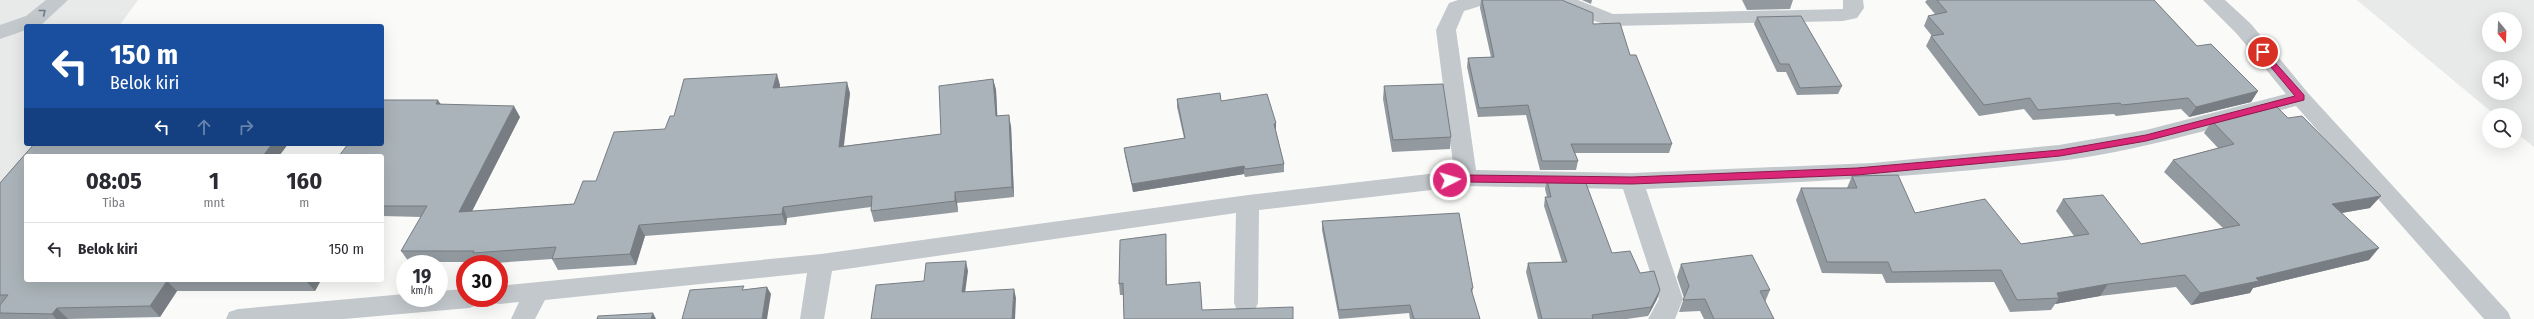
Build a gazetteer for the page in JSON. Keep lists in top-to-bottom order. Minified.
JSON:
{"north":"bottom","page":{"turn":["150 m","Belok kiri"],"eta":["08:05","Tiba","1","mnt","160","m"],"list":[{"name":"Belok kiri","value":"150 m"}],"speed":"19 km/h","limit":"30"}}
